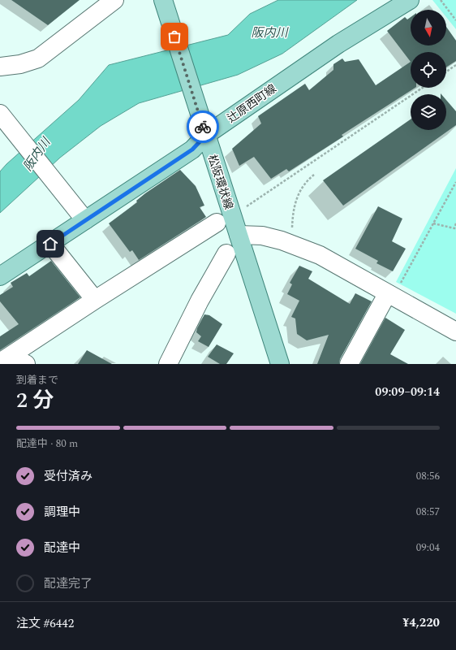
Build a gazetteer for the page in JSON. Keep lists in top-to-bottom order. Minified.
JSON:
{"streets":{"main road":["辻原西町線","松阪環状線"]},"crossings":[["辻原西町線","松阪環状線"]],"water":["阪内川"],"north":"bottom","page":{"heading":["2 分","到着まで","09:09–09:14"],"panel":["注文 #6442","¥4,220"],"bar":"配達中 · 80 m","list":[["受付済み","08:56"],["調理中","08:57"],["配達中","09:04"],"配達完了"]}}
